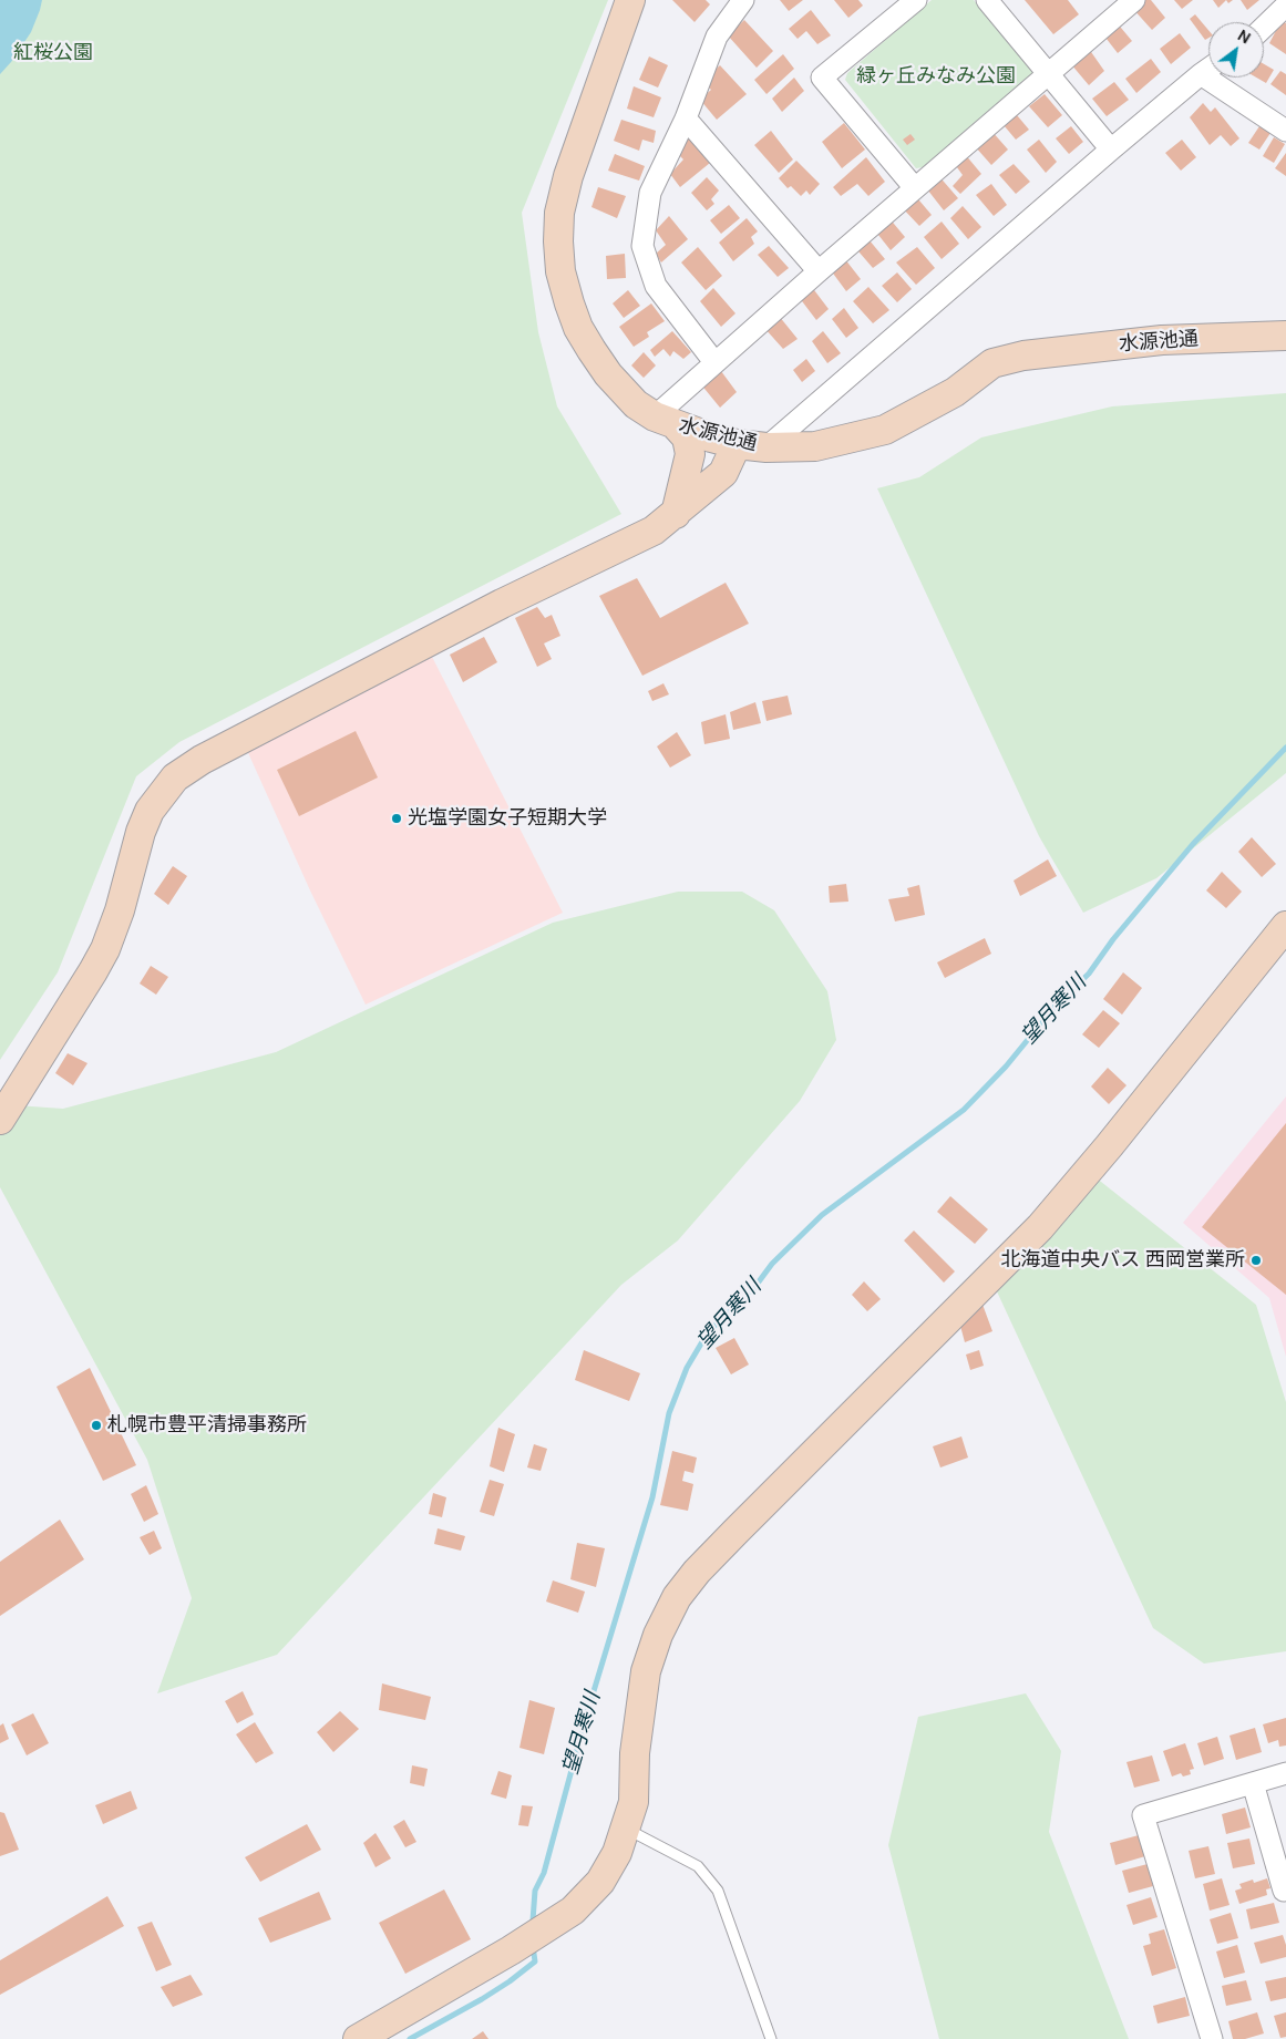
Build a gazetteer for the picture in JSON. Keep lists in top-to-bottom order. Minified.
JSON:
{"streets":{"street":["水源池通"]},"water":["望月寒川"],"parks":["紅桜公園","緑ヶ丘みなみ公園"],"places":["光塩学園女子短期大学","北海道中央バス 西岡営業所","札幌市豊平清掃事務所"],"north":"top right"}
